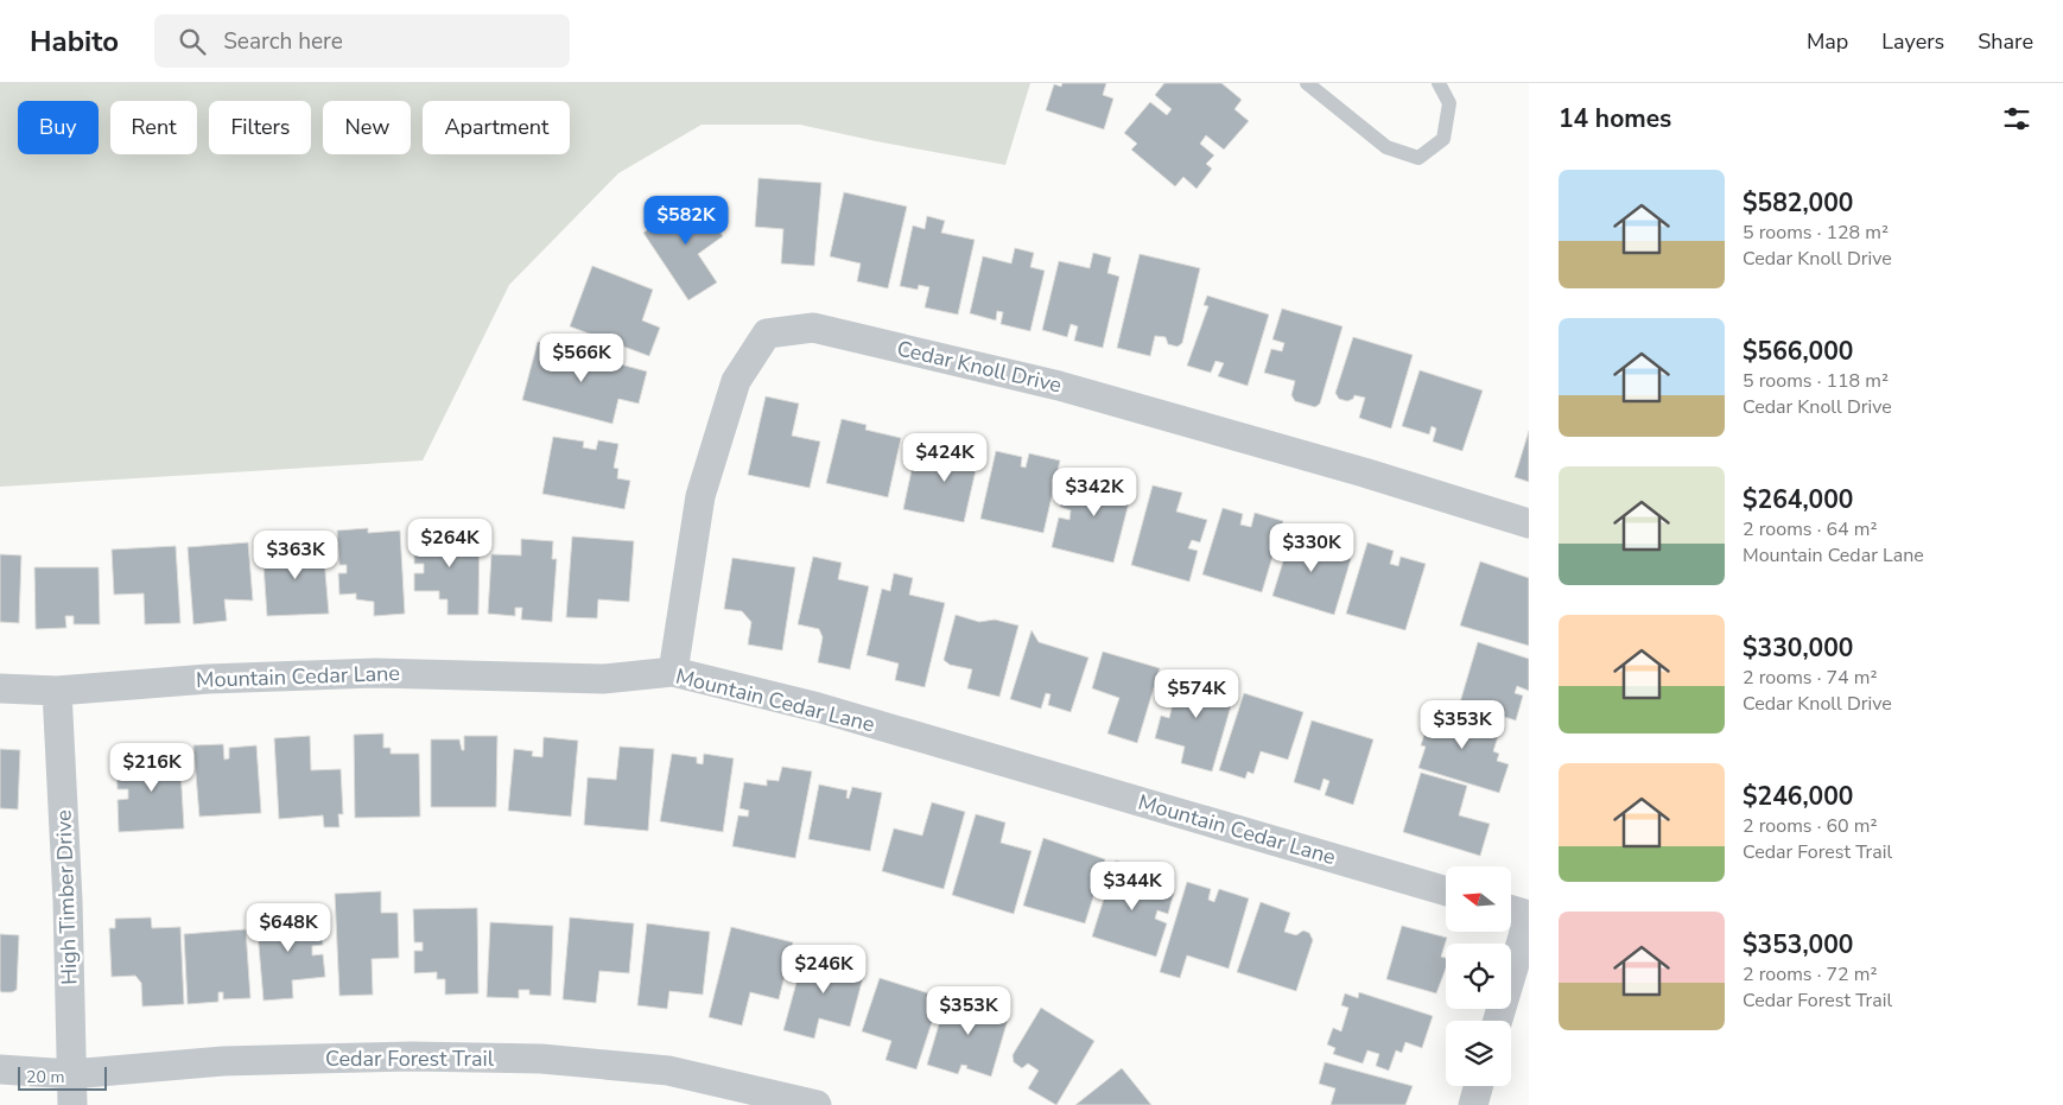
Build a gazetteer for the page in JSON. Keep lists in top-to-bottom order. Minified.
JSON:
{"streets":{"street":["Cedar Knoll Drive","Mountain Cedar Lane","High Timber Drive","Cedar Forest Trail"]},"crossings":[["Cedar Knoll Drive","Mountain Cedar Lane"],["Mountain Cedar Lane","High Timber Drive"],["High Timber Drive","Cedar Forest Trail"]],"scale_bar":"20 m","north":"left","page":{"header":"Habito","search":"Search here","nav":["Map","Layers","Share"],"heading":"14 homes","chip":["Buy","Rent","Filters","New","Apartment"],"list":[{"name":"$582,000","note":"5 rooms · 128 m² · Cedar Knoll Drive"},{"name":"$566,000","note":"5 rooms · 118 m² · Cedar Knoll Drive"},{"name":"$264,000","note":"2 rooms · 64 m² · Mountain Cedar Lane"},{"name":"$330,000","note":"2 rooms · 74 m² · Cedar Knoll Drive"},{"name":"$246,000","note":"2 rooms · 60 m² · Cedar Forest Trail"},{"name":"$353,000","note":"2 rooms · 72 m² · Cedar Forest Trail"}],"price":["$582K","$566K","$424K","$342K","$264K","$330K","$363K","$574K","$353K","$216K","$344K","$648K","$246K","$353K"],"scale":"20 m"}}
